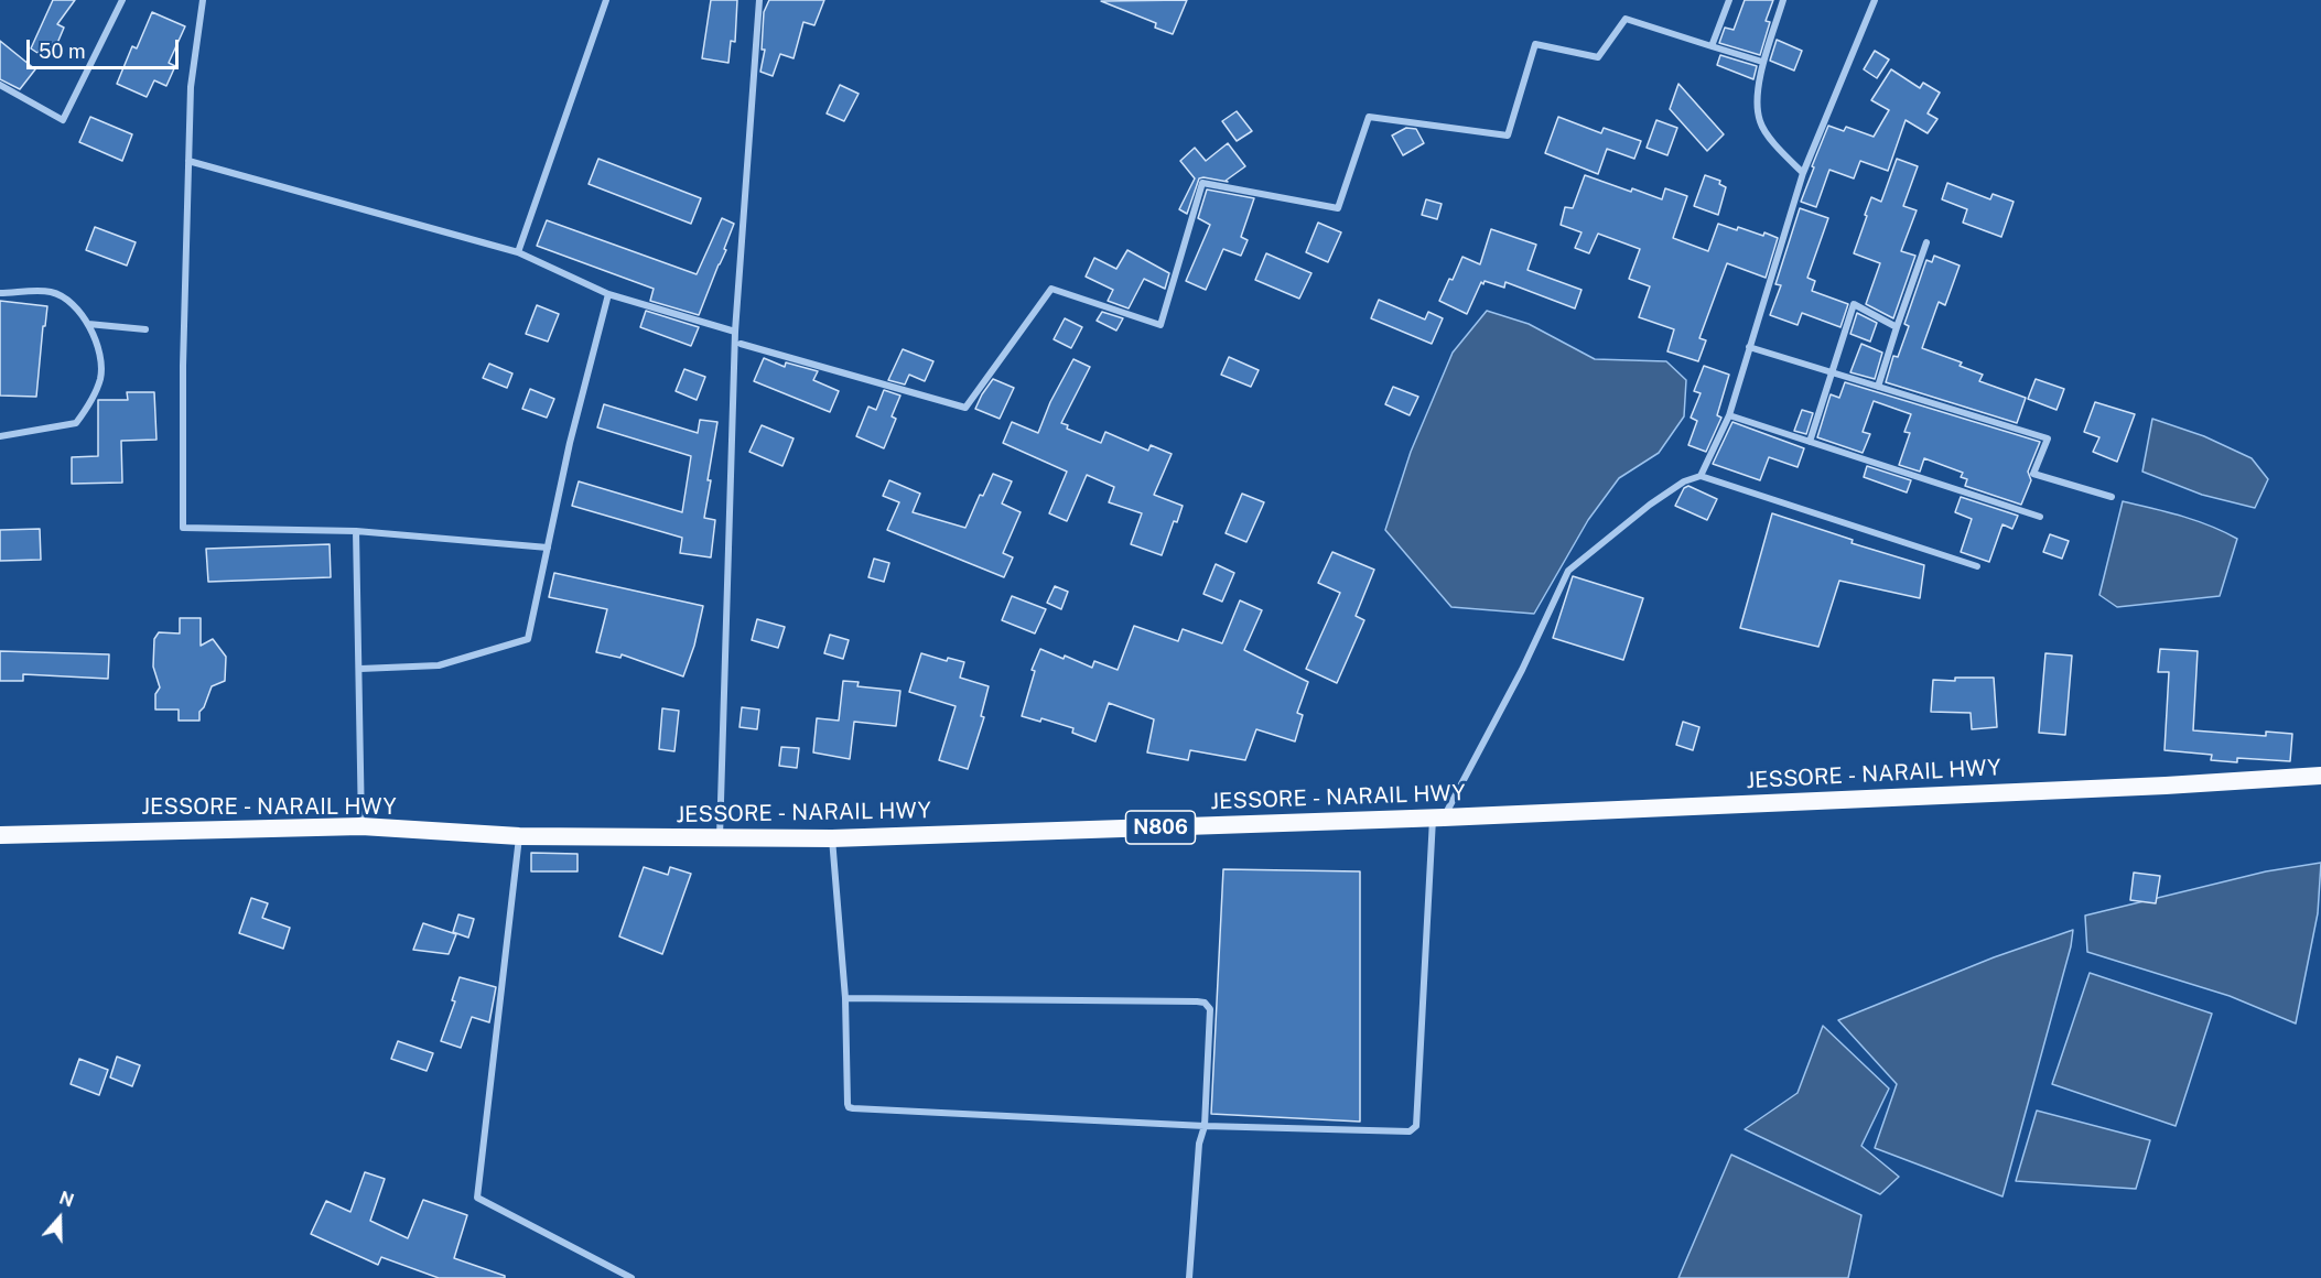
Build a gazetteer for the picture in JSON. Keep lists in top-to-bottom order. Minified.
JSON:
{"streets":{"highway":["JESSORE - NARAIL HWY","N806"]},"scale_bar":"50 m","north":"top"}
